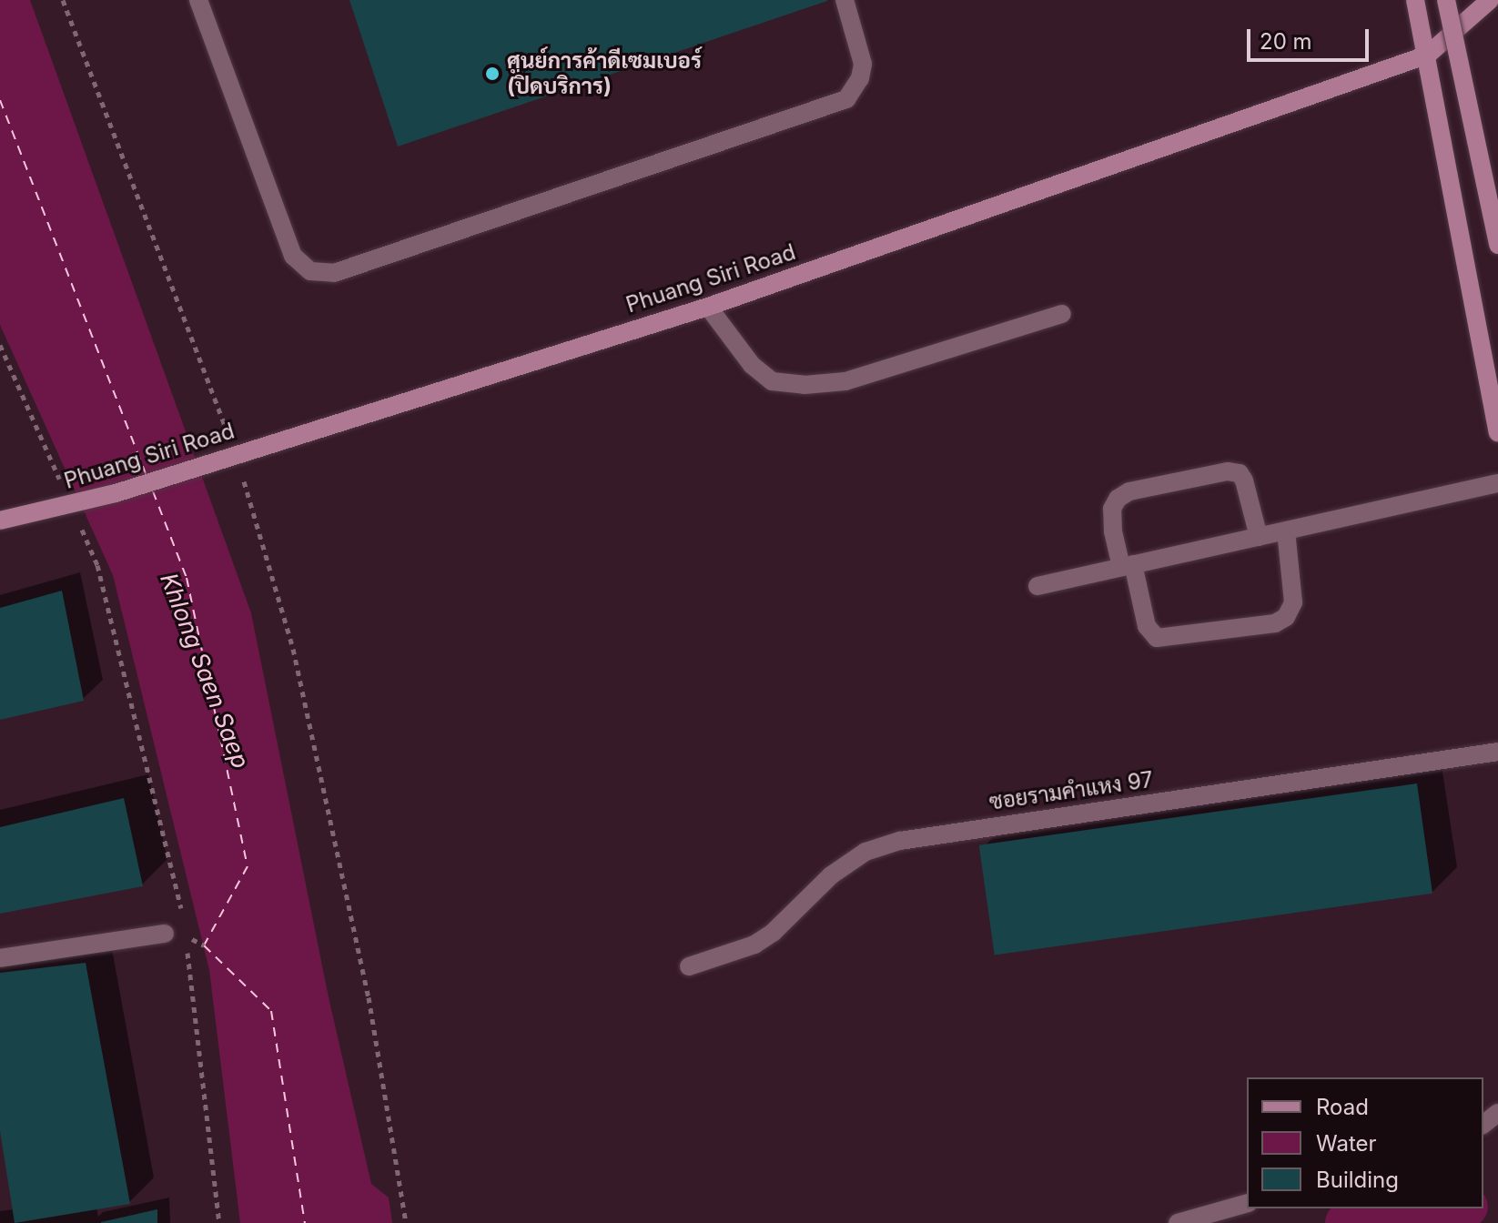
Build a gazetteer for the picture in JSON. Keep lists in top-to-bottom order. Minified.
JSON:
{"streets":{"main road":["Phuang Siri Road"],"street":["ซอยรามคำแหง 97"]},"water":["Khlong Saen Saep"],"places":["ศูนย์การค้าดีเซมเบอร์ (ปิดบริการ)"],"legend":["Road","Water","Building"],"scale_bar":"20 m"}
